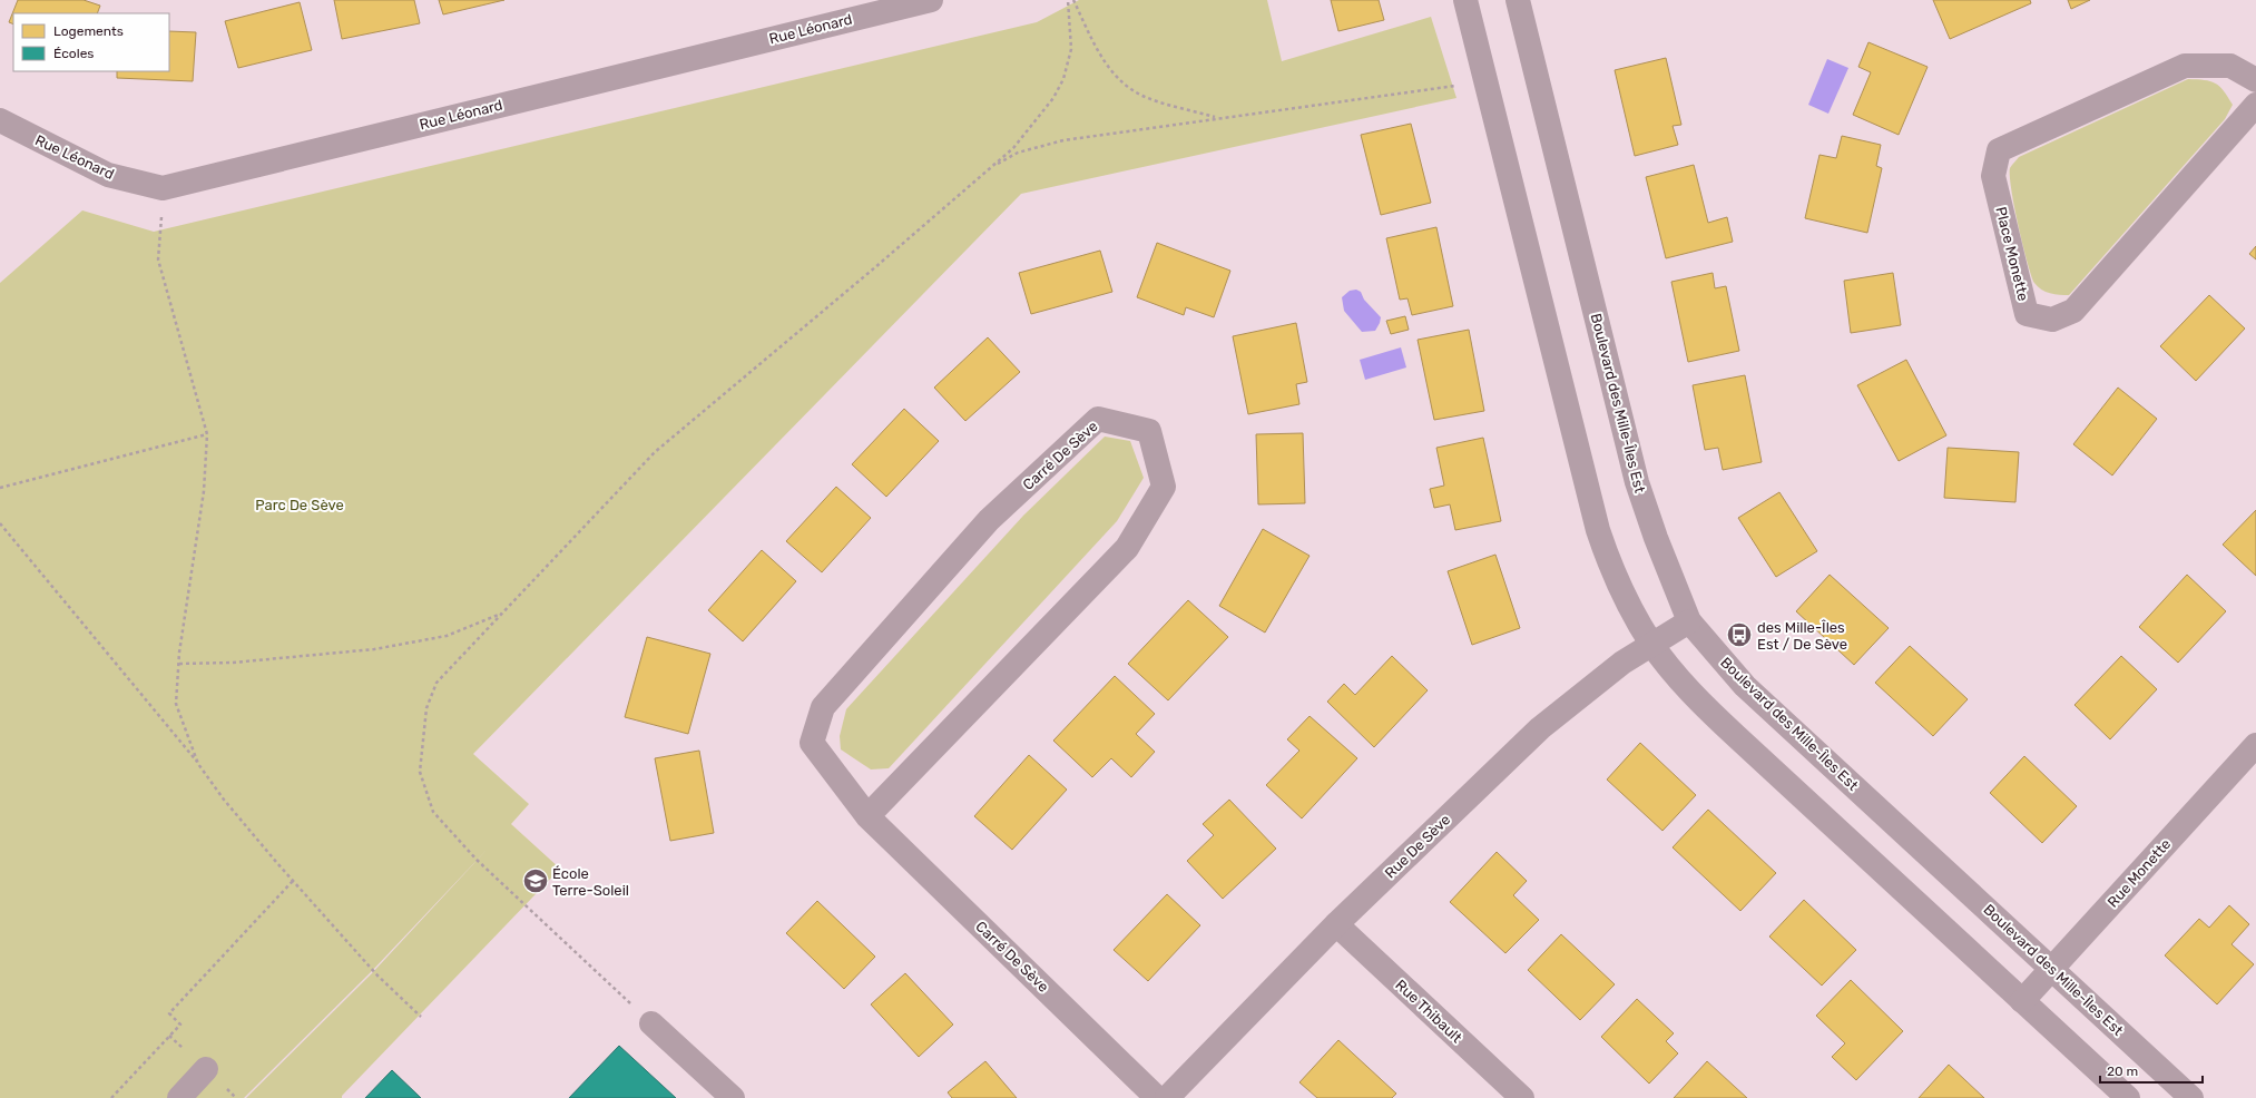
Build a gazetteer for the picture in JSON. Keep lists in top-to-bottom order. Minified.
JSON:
{"streets":{"street":["Rue Léonard","Place Monette","Boulevard des Mille-Îles Est","Carré De Sève","Rue De Sève","Rue Monette","Rue Thibault"]},"crossings":[["Boulevard des Mille-Îles Est","Rue De Sève"],["Boulevard des Mille-Îles Est","Rue Monette"],["Rue De Sève","Rue Thibault"]],"parks":["Parc De Sève"],"places":{"bus stop":["des Mille-Îles Est / De Sève"],"school or university":["École Terre-Soleil"]},"legend":["Logements","Écoles"],"scale_bar":"20 m"}
